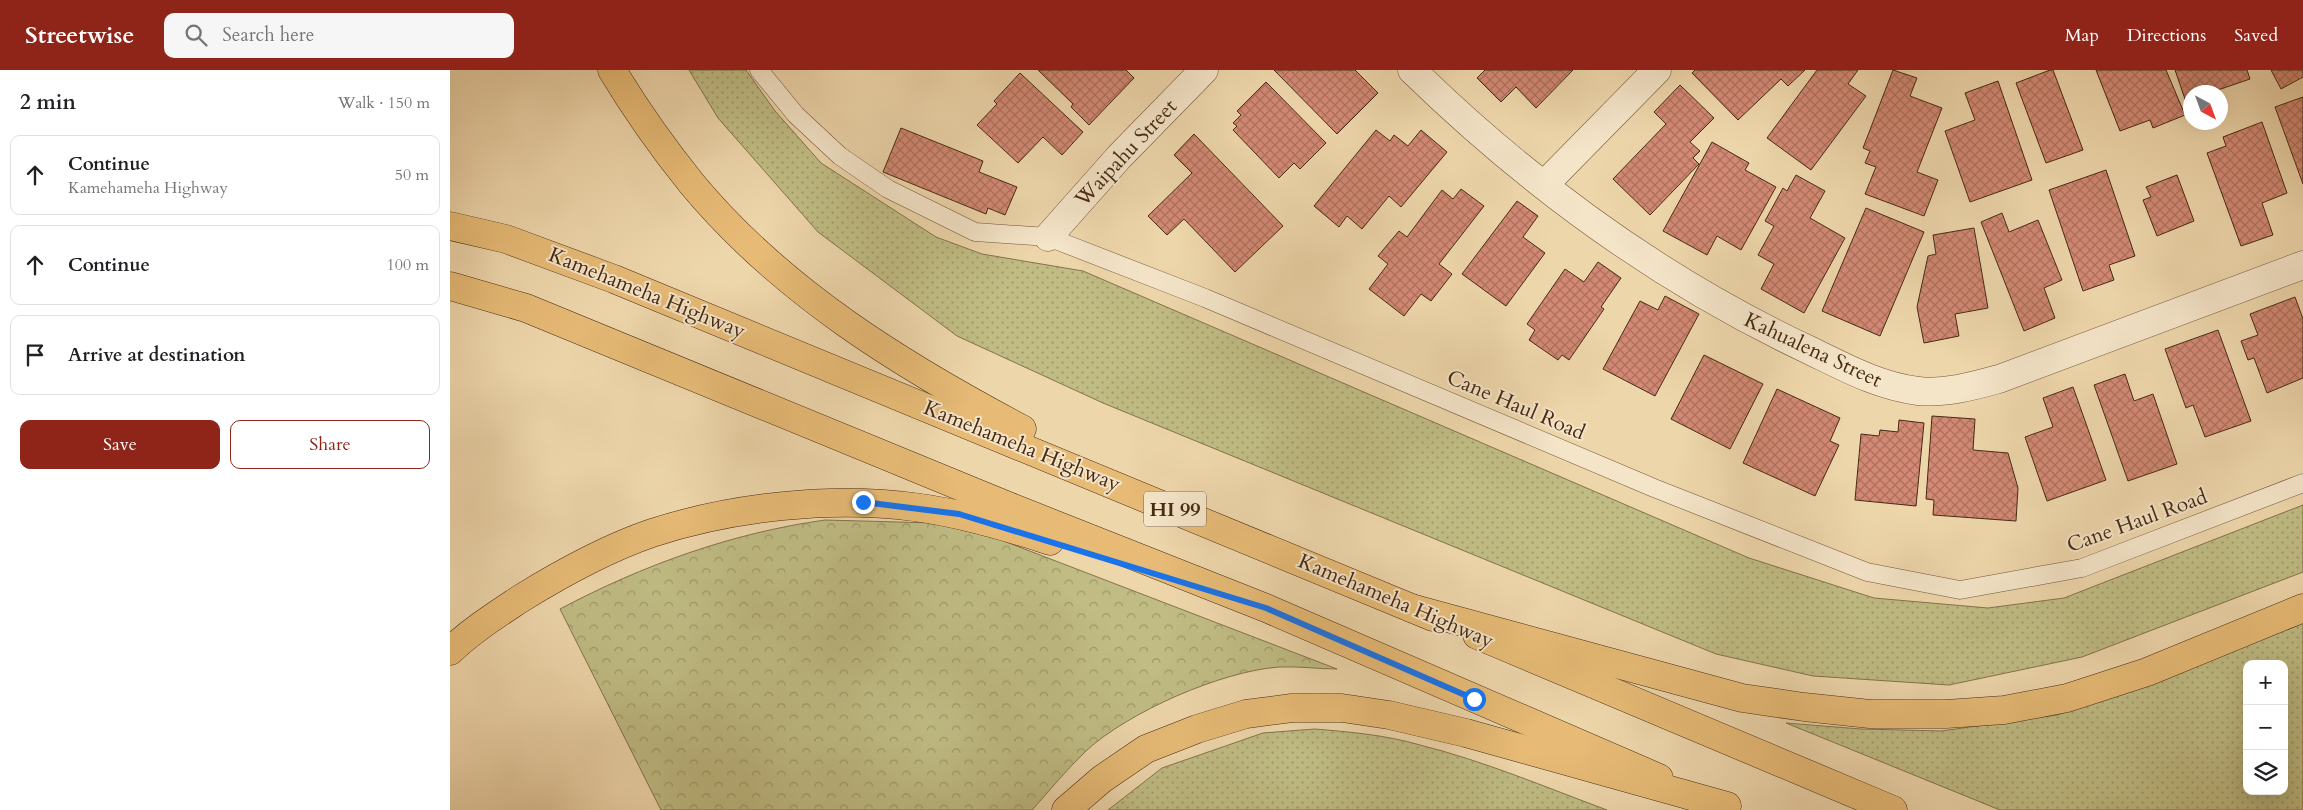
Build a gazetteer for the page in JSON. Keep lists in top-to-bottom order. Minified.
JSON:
{"streets":{"main road":["Kamehameha Highway","HI 99"],"street":["Waipahu Street","Kahualena Street"],"lane":["Cane Haul Road"]},"crossings":[["Waipahu Street","Cane Haul Road"]],"north":"bottom right","page":{"header":"Streetwise","search":"Search here","nav":["Map","Directions","Saved"],"heading":["2 min","Walk · 150 m"],"list":[["Continue","Kamehameha Highway","50 m"],["Continue","100 m"],"Arrive at destination"],"buttons":["Save","Share"],"map_buttons":["+","−"]}}
